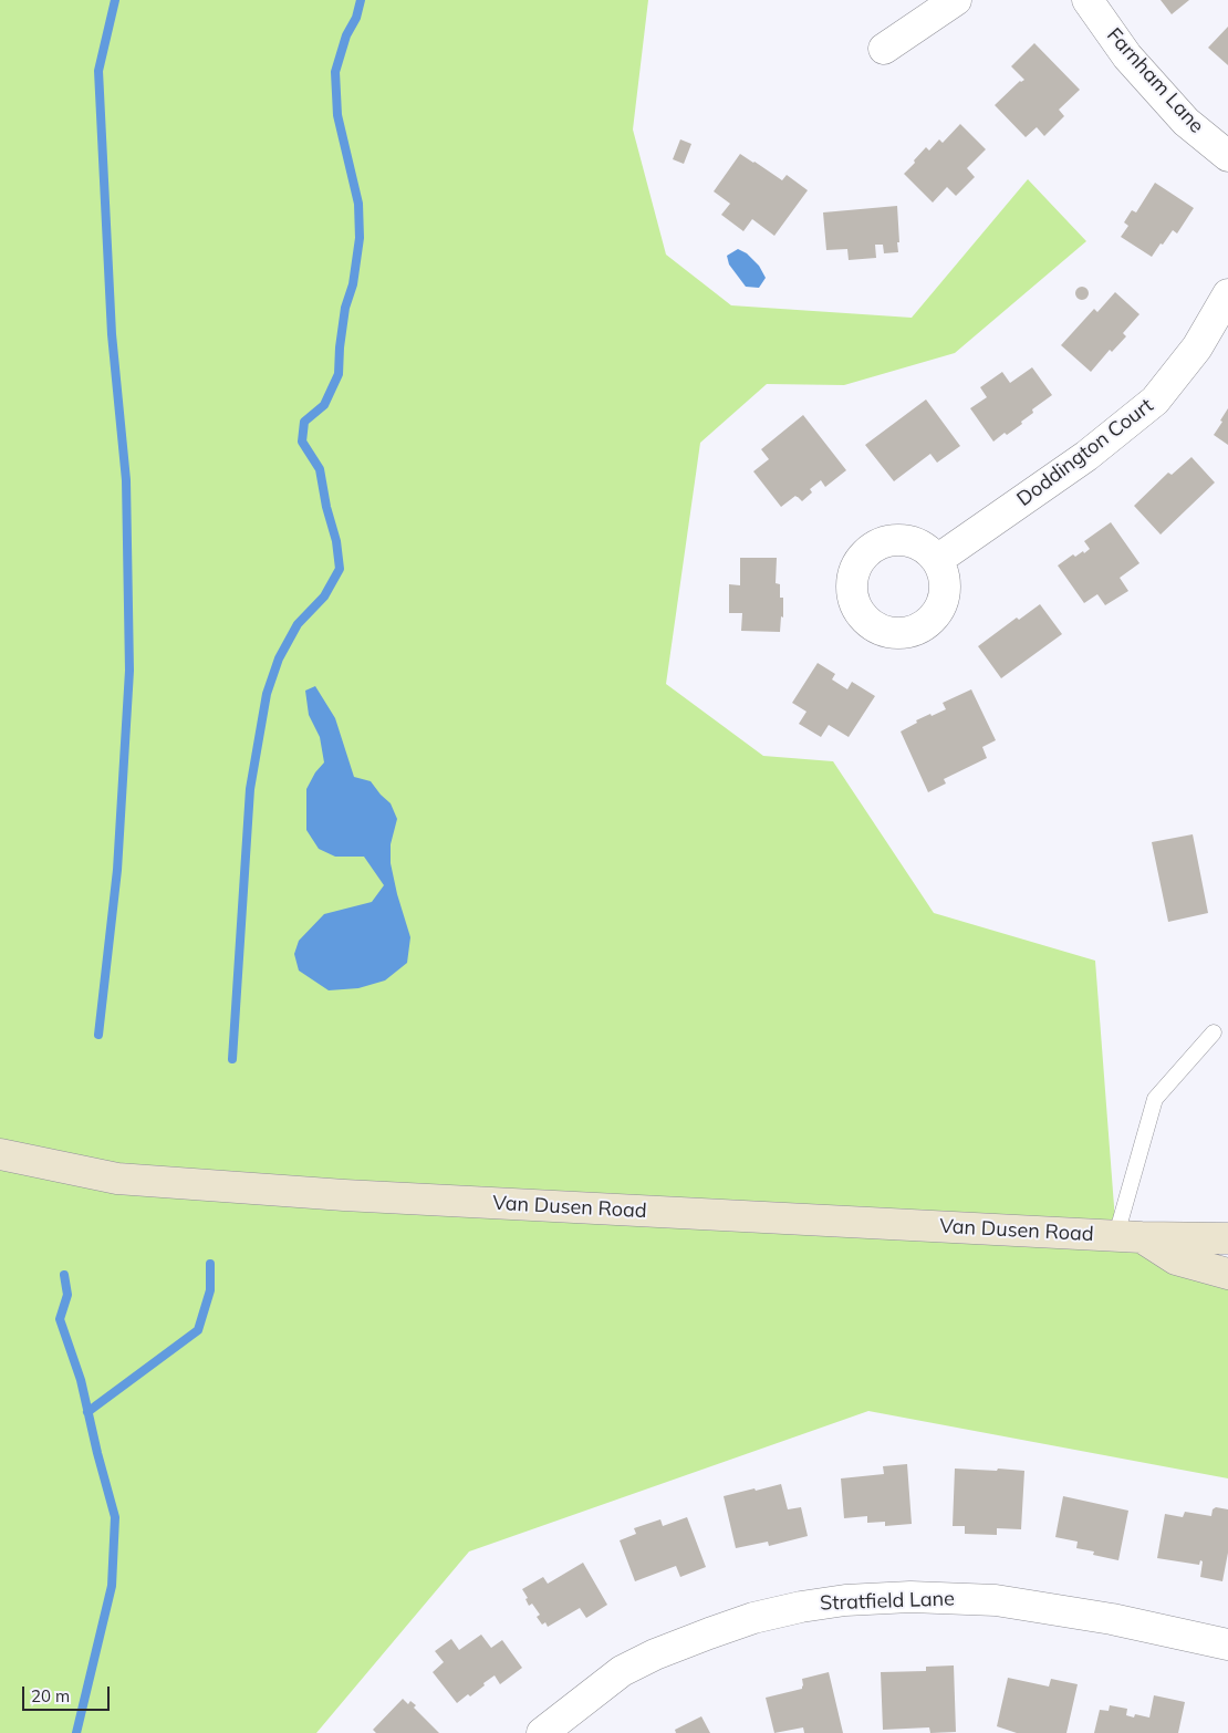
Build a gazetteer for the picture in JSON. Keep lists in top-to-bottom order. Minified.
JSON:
{"streets":{"main road":["Van Dusen Road"],"street":["Farnham Lane","Doddington Court","Stratfield Lane"]},"scale_bar":"20 m"}
